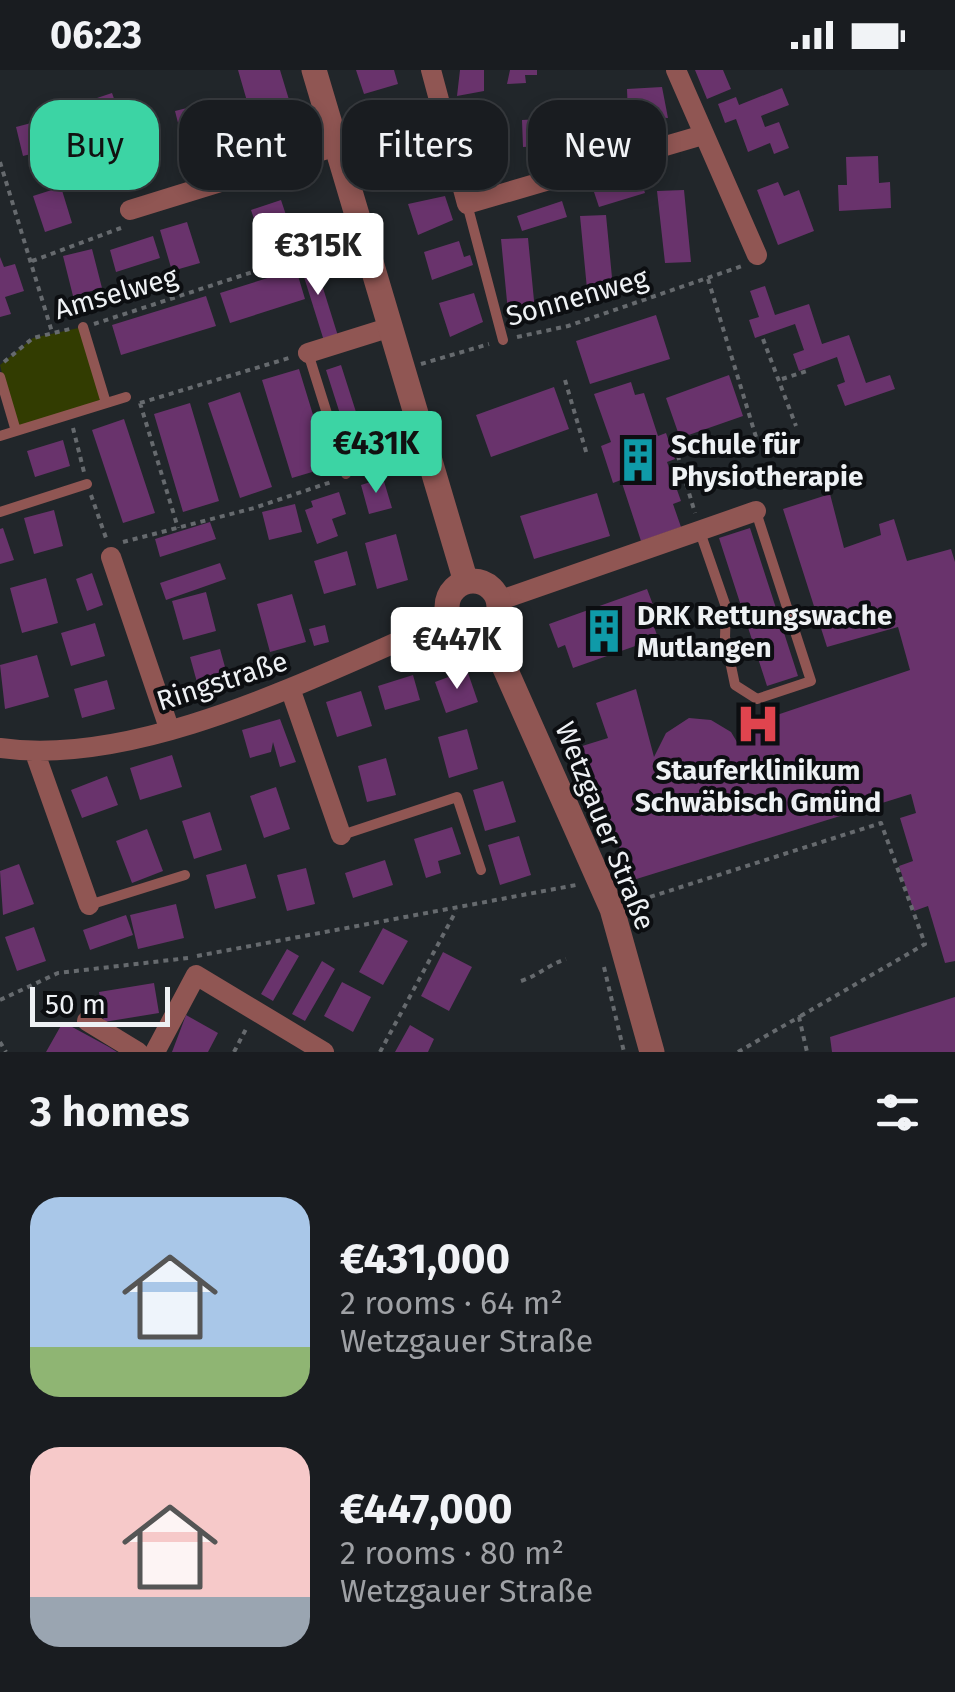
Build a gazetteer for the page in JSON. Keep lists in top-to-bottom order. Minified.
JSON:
{"streets":{"street":["Ringstraße","Wetzgauer Straße"],"path":["Amselweg","Sonnenweg"]},"crossings":[["Ringstraße","Wetzgauer Straße"]],"places":{"building":["Schule für Physiotherapie","DRK Rettungswache Mutlangen"],"hospital":["Stauferklinikum Schwäbisch Gmünd"]},"scale_bar":"50 m","page":{"status":"06:23","chip":["Buy","Rent","Filters","New"],"price":["€315K","€431K","€447K"],"scale":"50 m","heading":"3 homes","list":[{"name":"€431,000","note":"2 rooms · 64 m² · Wetzgauer Straße"},{"name":"€447,000","note":"2 rooms · 80 m² · Wetzgauer Straße"}]}}
